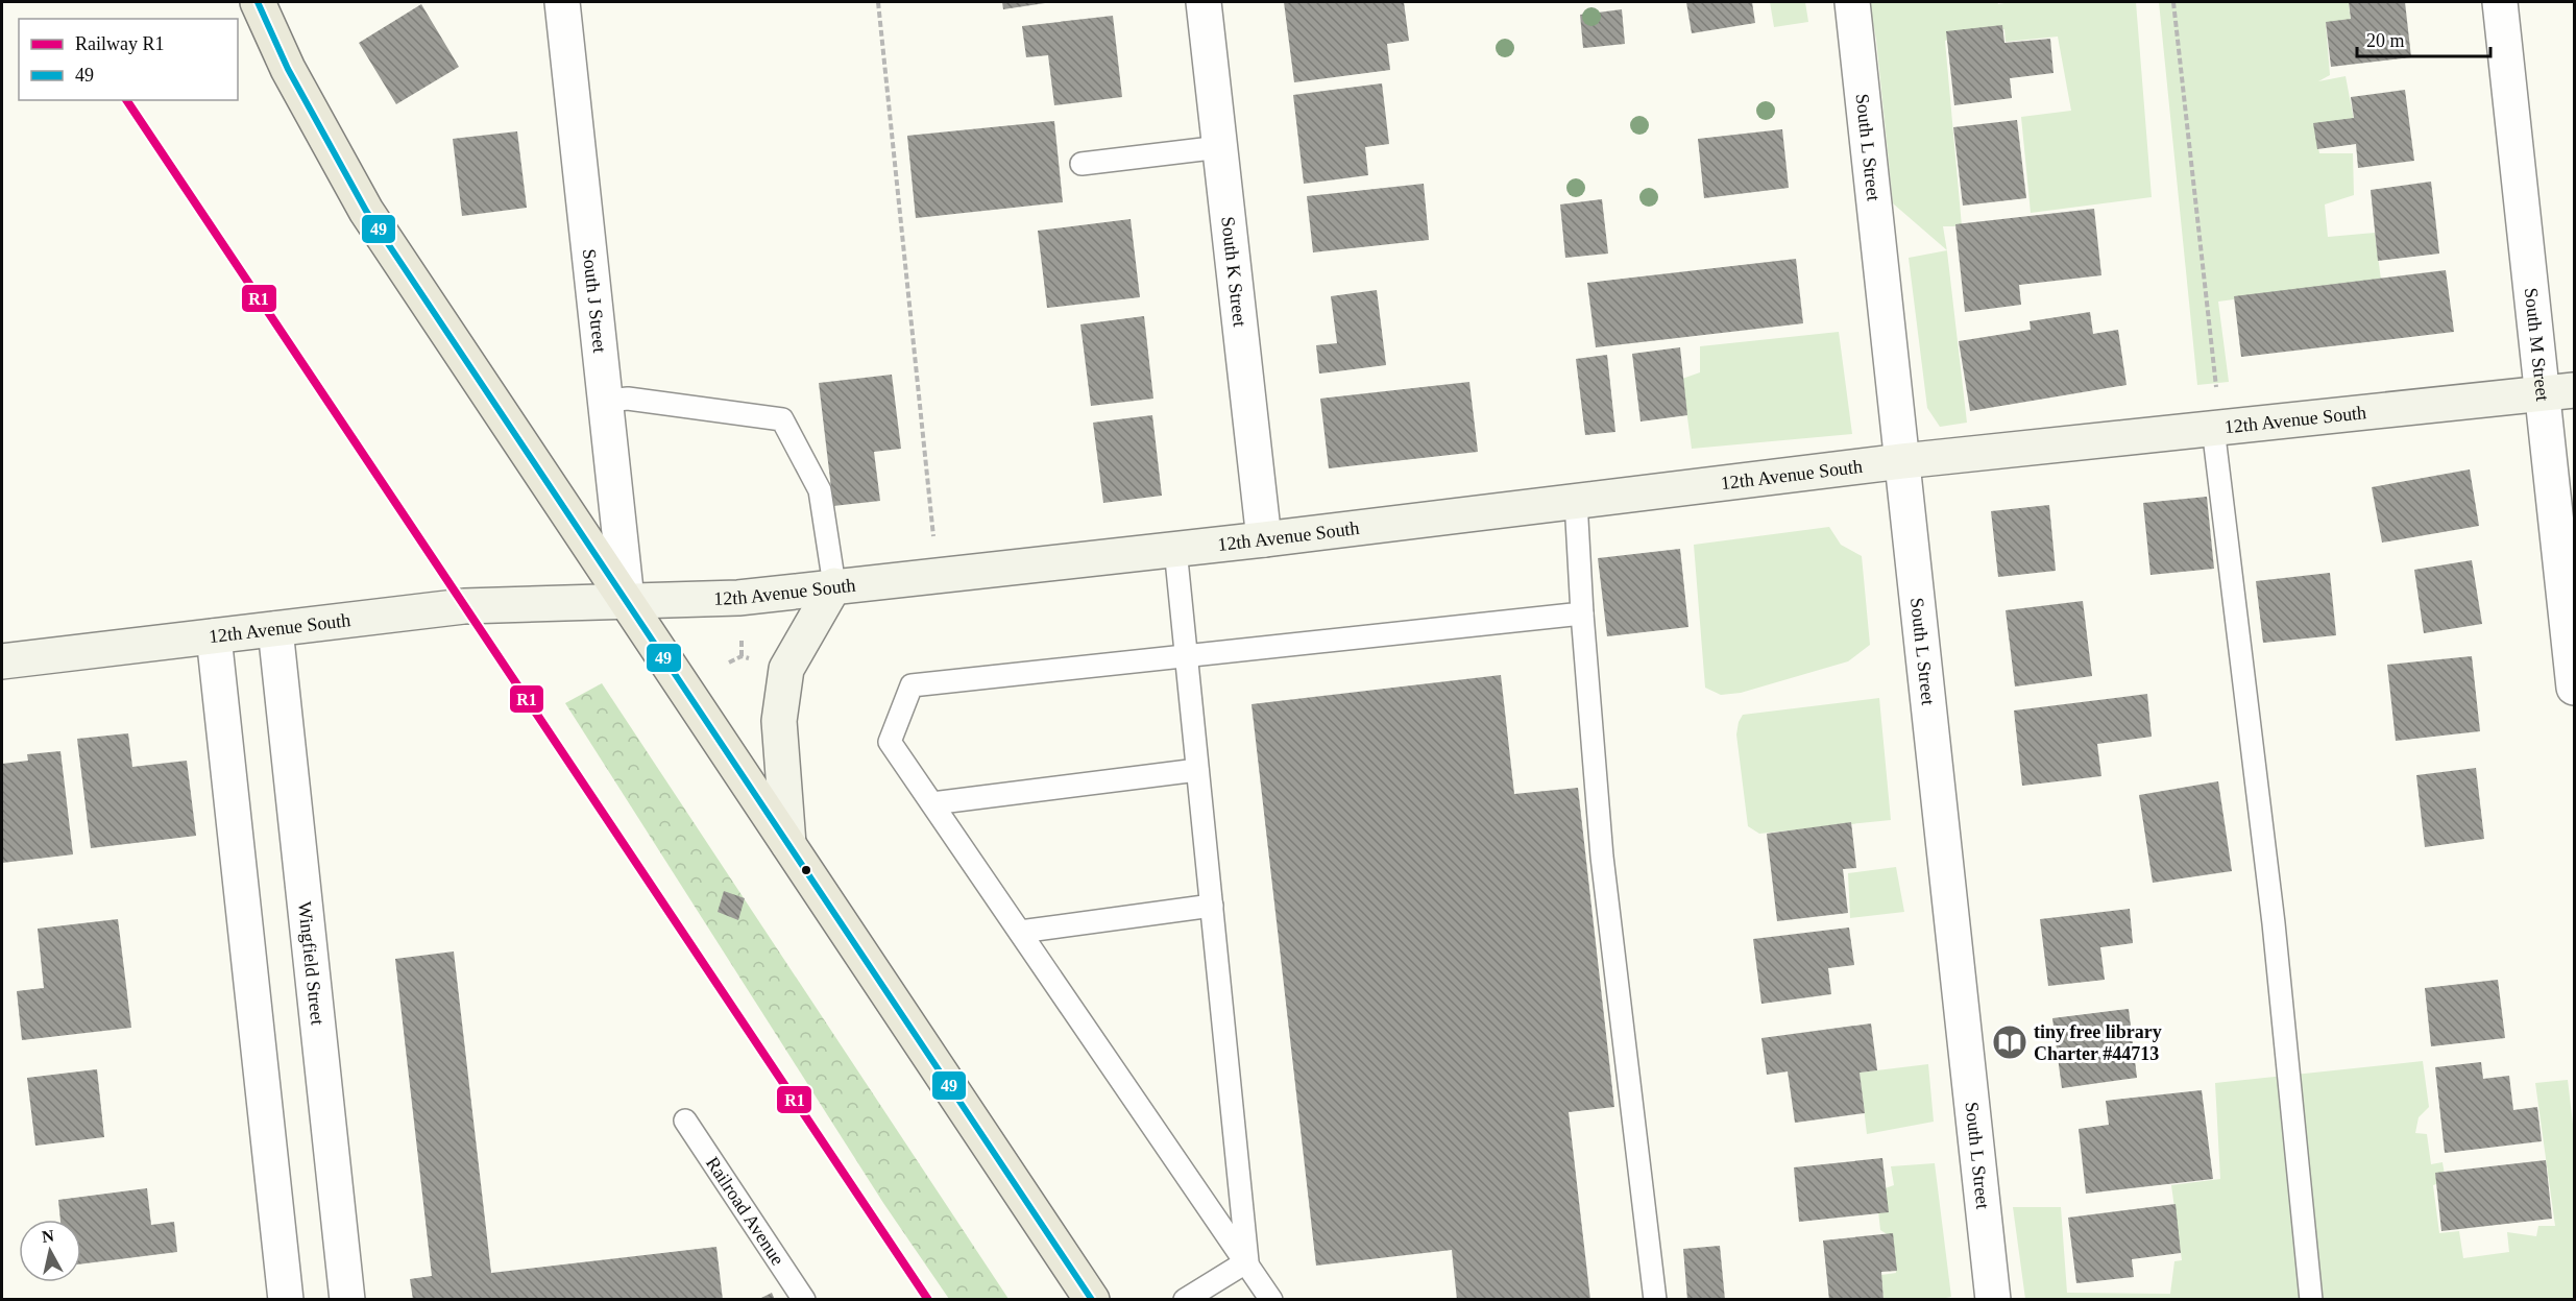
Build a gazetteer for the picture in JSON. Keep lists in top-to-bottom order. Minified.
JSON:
{"streets":{"street":["South L Street","South K Street","South J Street","South M Street","12th Avenue South","Wingfield Street"],"lane":["Railroad Avenue"]},"crossings":[["South L Street","12th Avenue South"],["South K Street","12th Avenue South"],["South J Street","12th Avenue South"],["South M Street","12th Avenue South"],["12th Avenue South","Wingfield Street"]],"places":{"library":["tiny free library Charter #44713"]},"lines":["transit line 49","rail line R1"],"legend":["Railway R1","49"],"scale_bar":"20 m","north":"top"}
